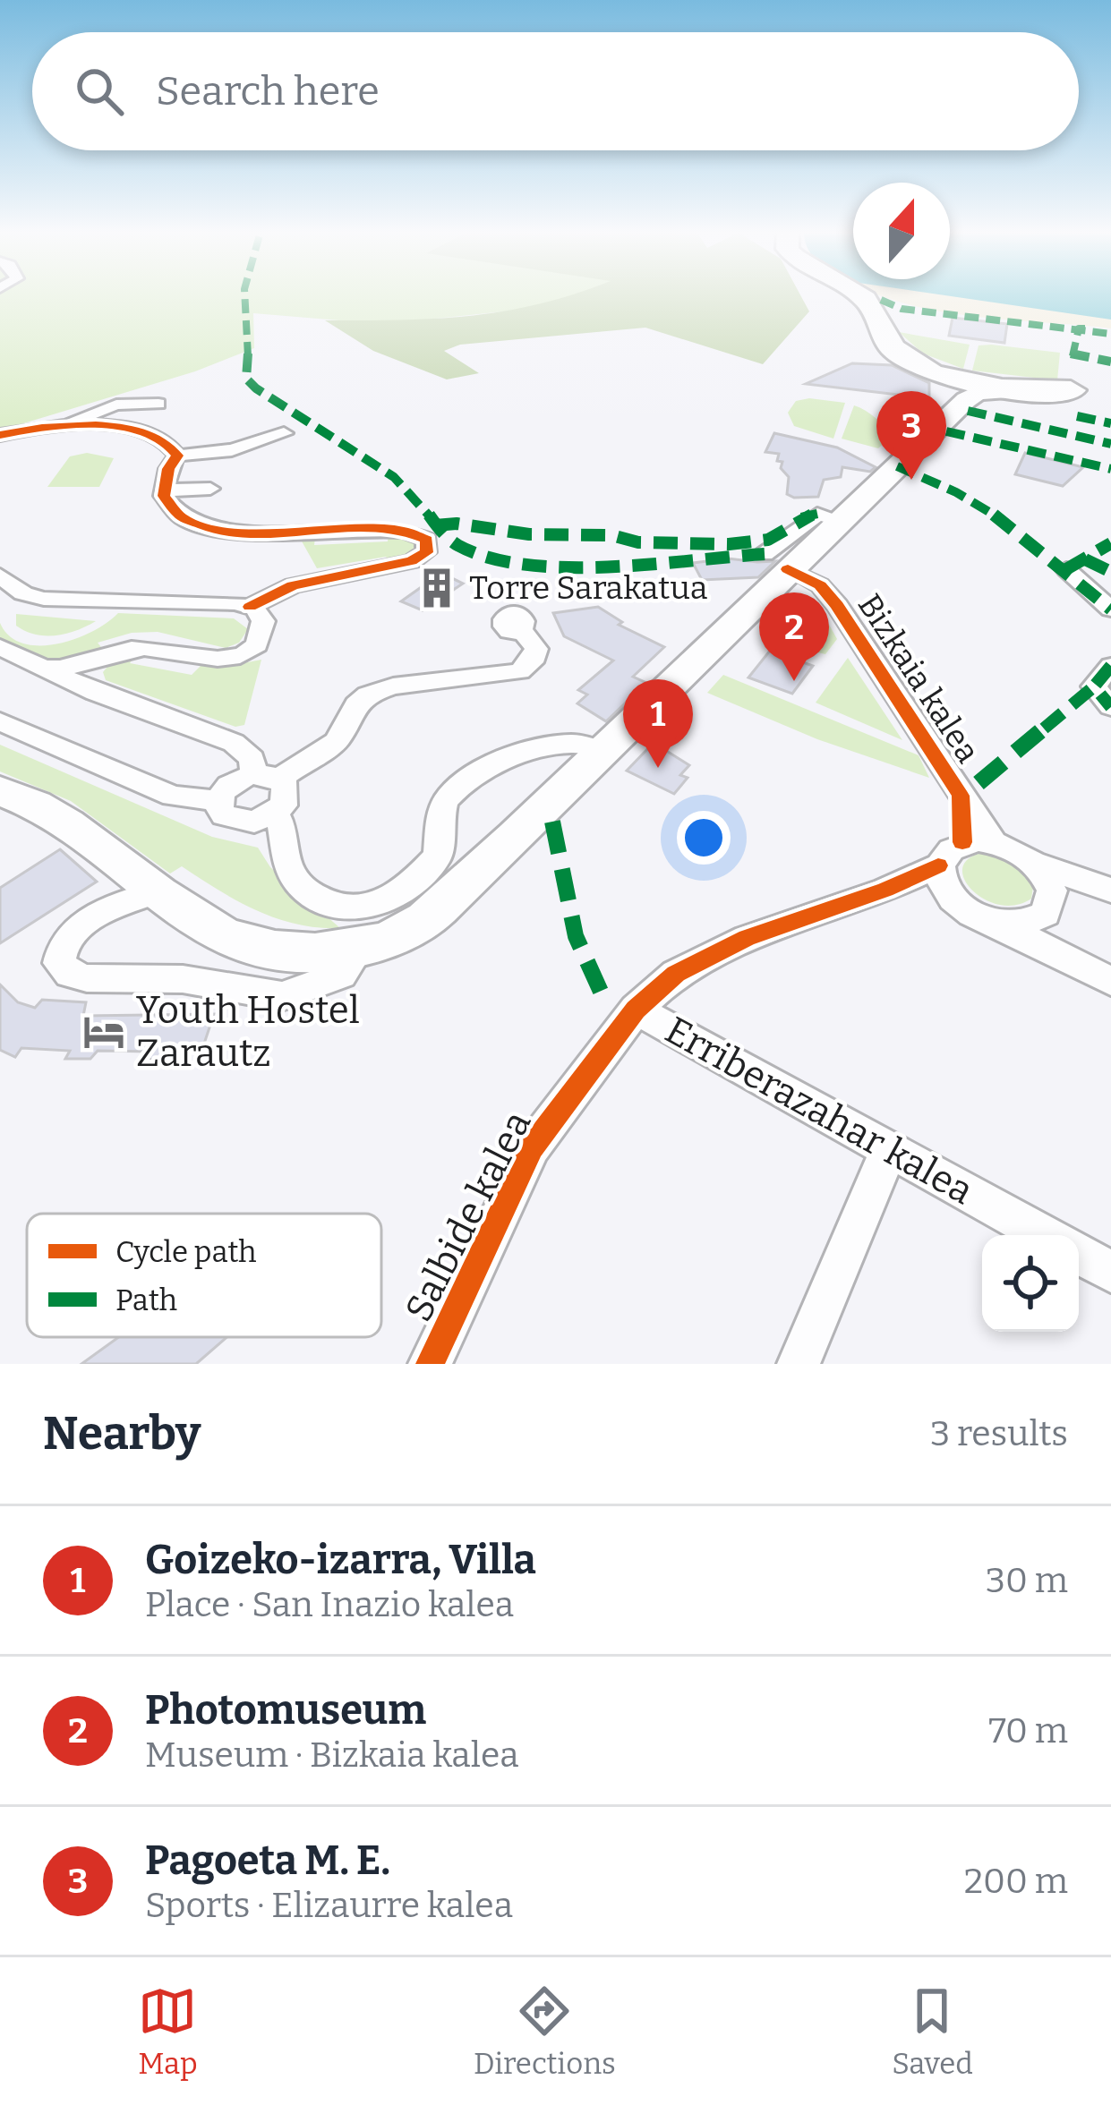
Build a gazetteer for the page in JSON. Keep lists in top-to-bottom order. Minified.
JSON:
{"streets":{"street":["Bizkaia kalea","Erriberazahar kalea","Salbide kalea"]},"crossings":[["Bizkaia kalea","Salbide kalea"],["Erriberazahar kalea","Salbide kalea"]],"places":{"building":["Torre Sarakatua"],"hotel":["Youth Hostel Zarautz"]},"legend":["Cycle path","Path"],"north":"top","page":{"search":"Search here","pins":["3","2","1"],"heading":["Nearby","3 results"],"list":[{"mark":"1","name":"Goizeko-izarra, Villa","note":"Place · San Inazio kalea","value":"30 m"},{"mark":"2","name":"Photomuseum","note":"Museum · Bizkaia kalea","value":"70 m"},{"mark":"3","name":"Pagoeta M. E.","note":"Sports · Elizaurre kalea","value":"200 m"}],"nav":["Map","Directions","Saved"]}}
